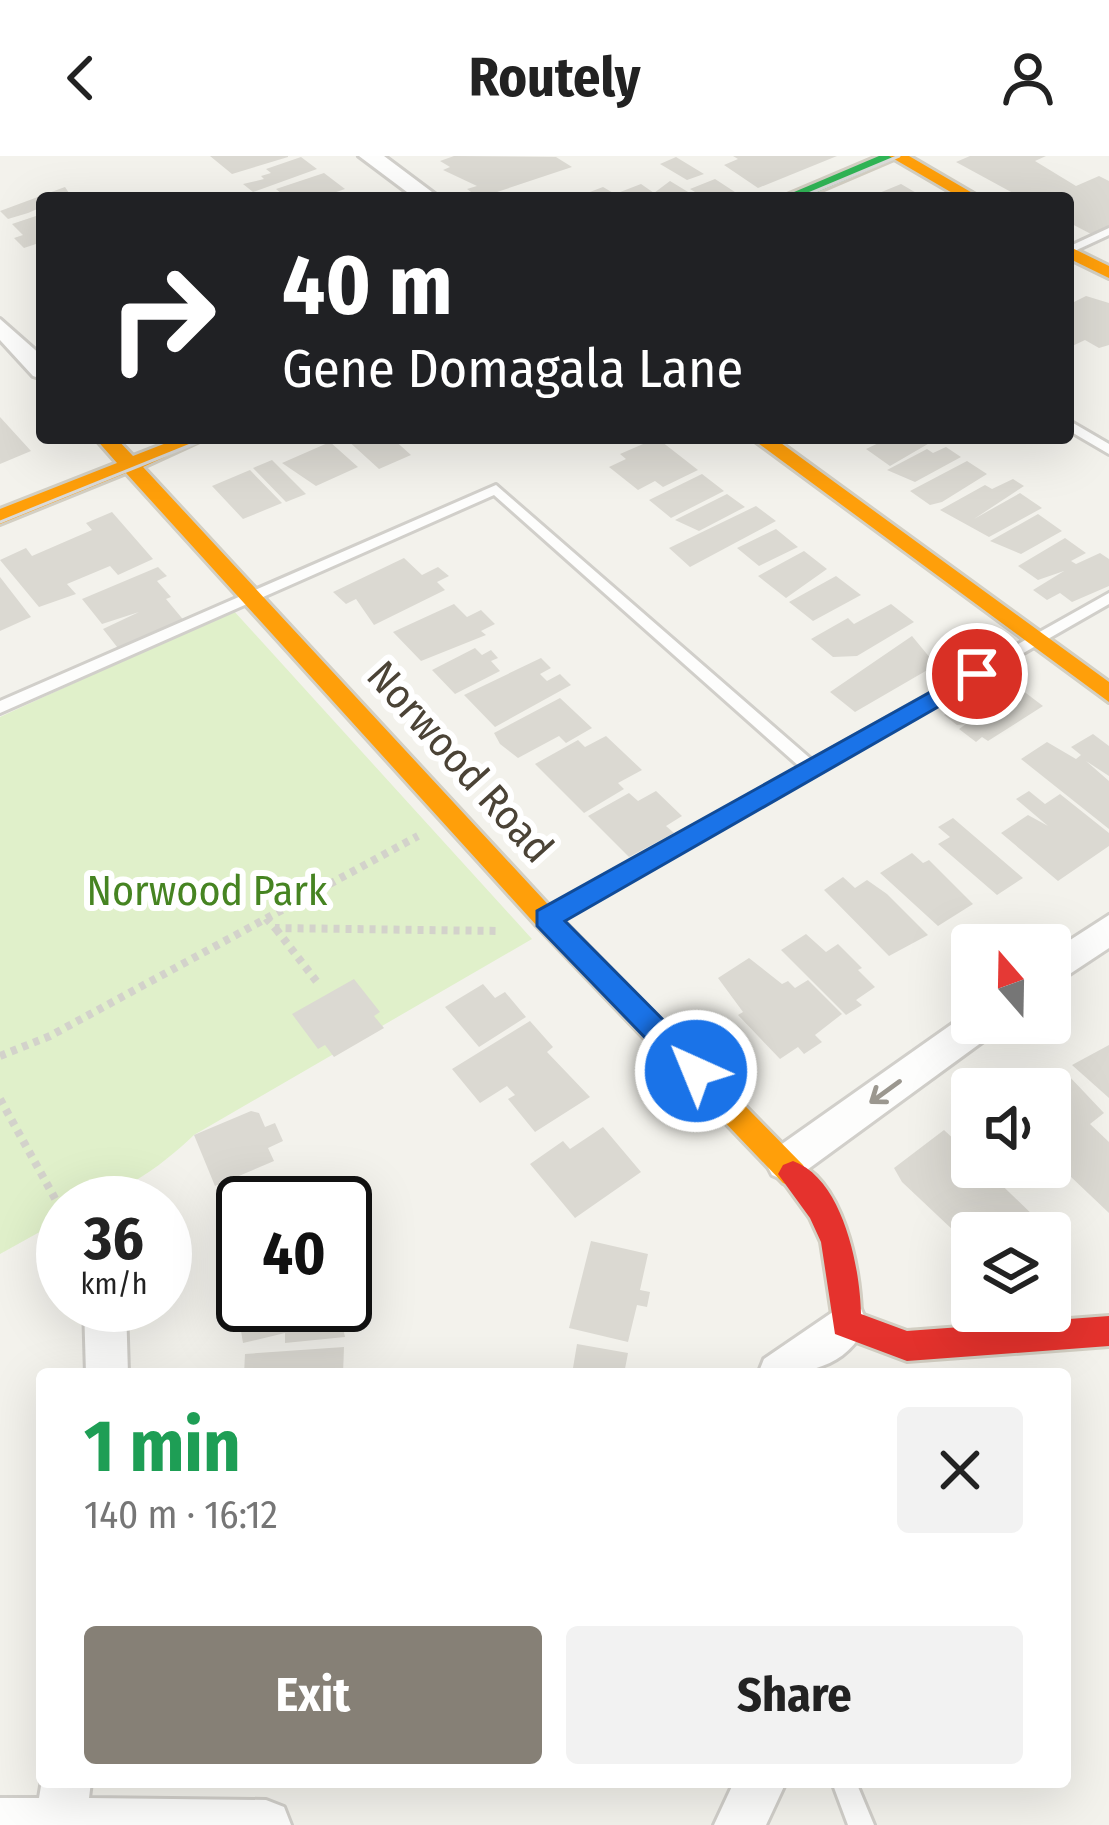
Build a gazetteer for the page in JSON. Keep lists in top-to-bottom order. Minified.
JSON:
{"streets":{"street":["Norwood Road"]},"parks":["Norwood Park"],"north":"top","page":{"header":"Routely","turn":["40 m","Gene Domagala Lane"],"speed":"36 km/h","limit":"40","heading":["1 min","140 m · 16:12"],"buttons":["Exit","Share"]}}
